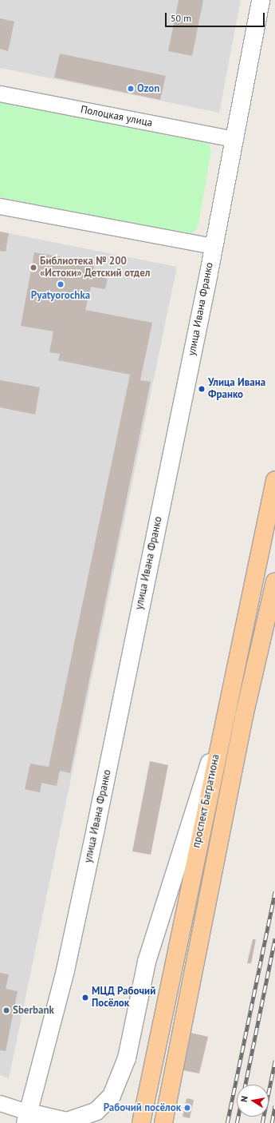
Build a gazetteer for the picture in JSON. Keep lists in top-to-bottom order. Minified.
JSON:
{"streets":{"main road":["проспект Багратиона"],"street":["Полоцкая улица","улица Ивана Франко"]},"crossings":[["Полоцкая улица","улица Ивана Франко"]],"places":["Ozon","Библиотека № 200 «Истоки» Детский отдел","Pyatyorochka","Улица Ивана Франко","МЦД Рабочий Посёлок","Sberbank","Рабочий посёлок"],"scale_bar":"50 m","north":"left"}
